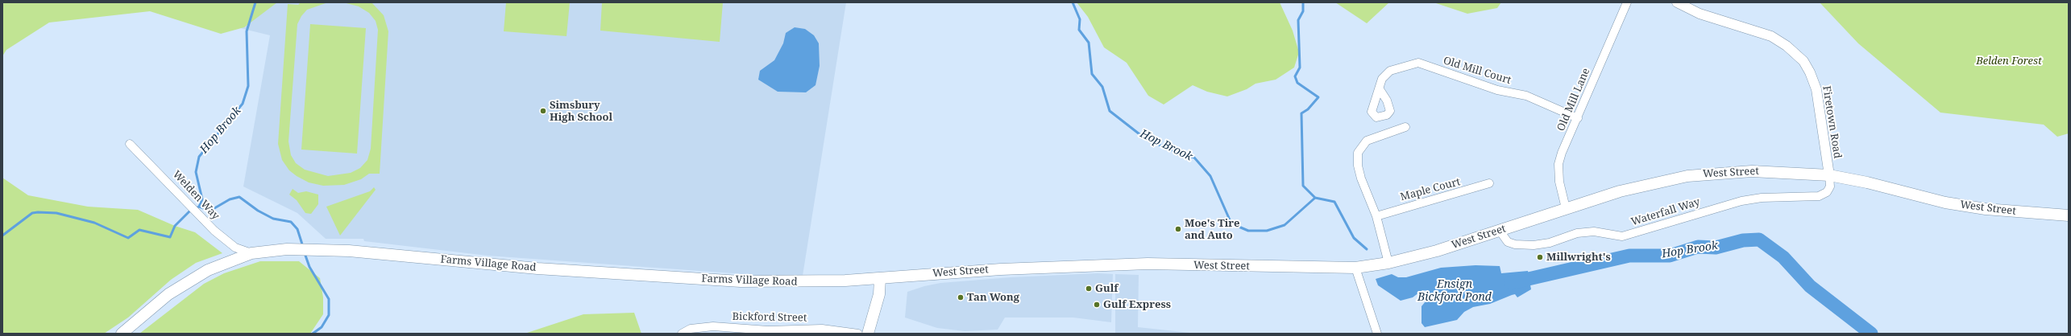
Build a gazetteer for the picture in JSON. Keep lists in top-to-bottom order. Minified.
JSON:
{"streets":{"main road":["West Street","Farms Village Road"],"street":["Old Mill Court","Old Mill Lane","Firetown Road","Maple Court","Welden Way","Waterfall Way","Bickford Street"]},"crossings":[["Old Mill Court","Old Mill Lane"],["Old Mill Lane","West Street"],["Firetown Road","West Street"],["Firetown Road","Waterfall Way"],["West Street","Waterfall Way"],["West Street","Farms Village Road"],["Welden Way","Farms Village Road"]],"water":["Hop Brook","Ensign Bickford Pond"],"parks":["Belden Forest"],"places":["Simsbury High School","Moe's Tire and Auto","Millwright's","Gulf","Tan Wong","Gulf Express"]}
